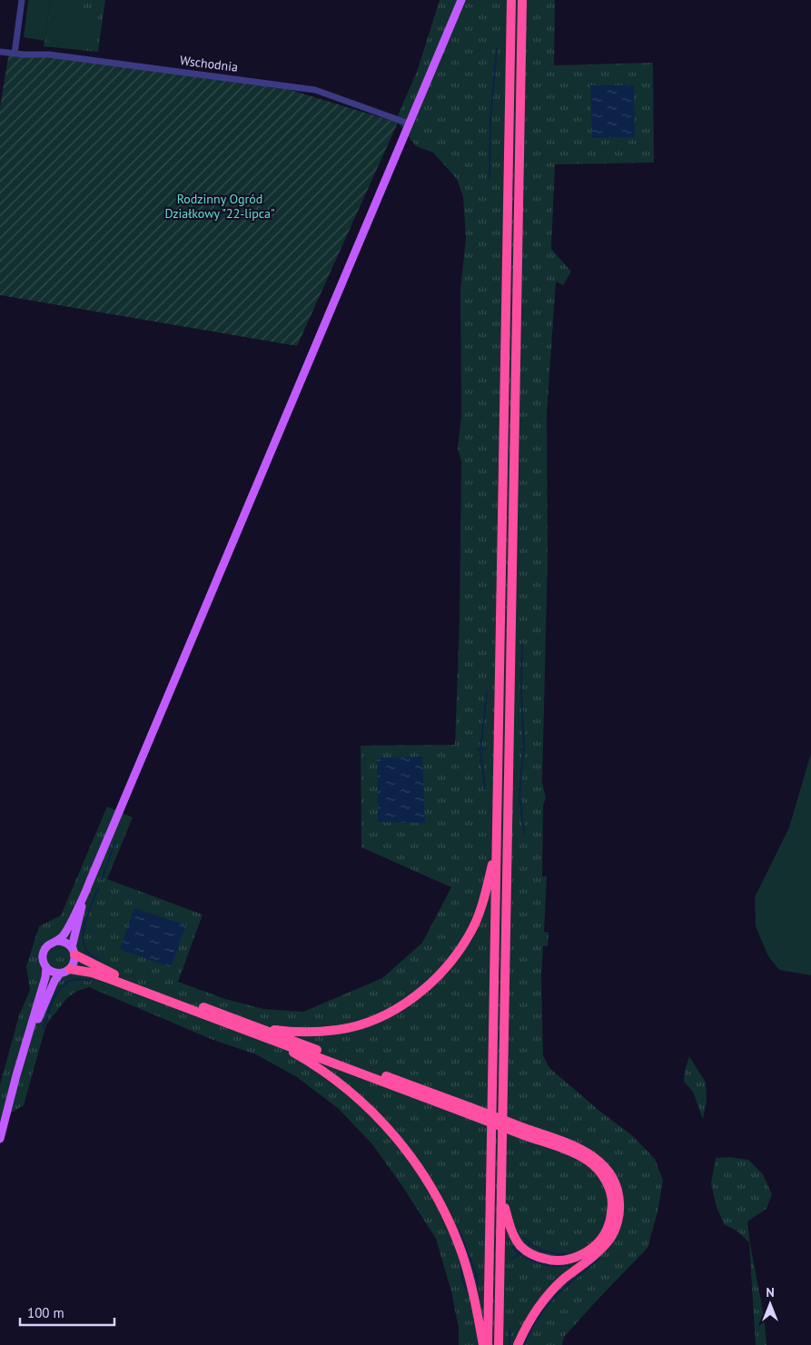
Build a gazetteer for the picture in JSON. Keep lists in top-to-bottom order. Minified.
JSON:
{"streets":{"street":["Wschodnia"]},"parks":["Rodzinny Ogród Działkowy \"22-lipca\""],"scale_bar":"100 m","north":"top"}
